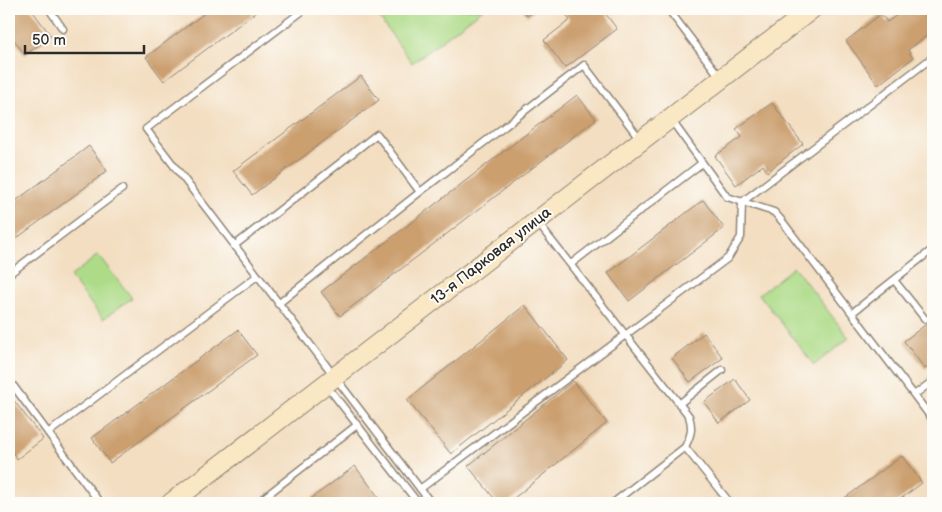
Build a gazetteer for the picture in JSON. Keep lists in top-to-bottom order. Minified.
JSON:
{"streets":{"street":["13-я Парковая улица"]},"scale_bar":"50 m"}
